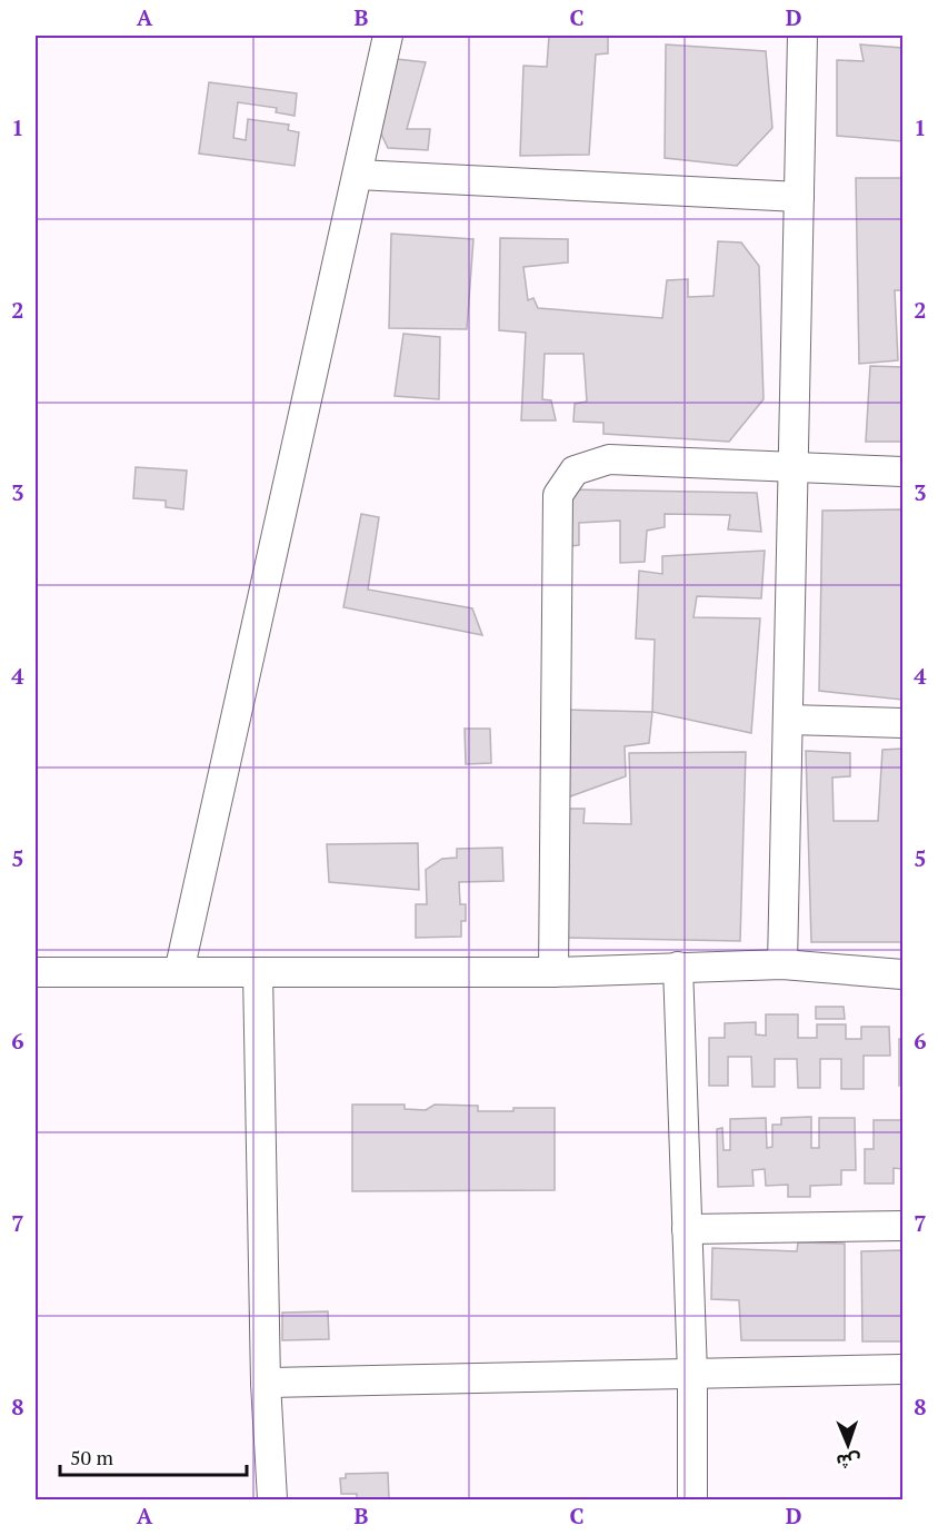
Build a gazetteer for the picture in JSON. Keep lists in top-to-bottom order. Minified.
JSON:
{"scale_bar":"50 m","north":"bottom","grid":{"columns":["A","B","C","D"],"rows":["1","2","3","4","5","6","7","8"]}}
